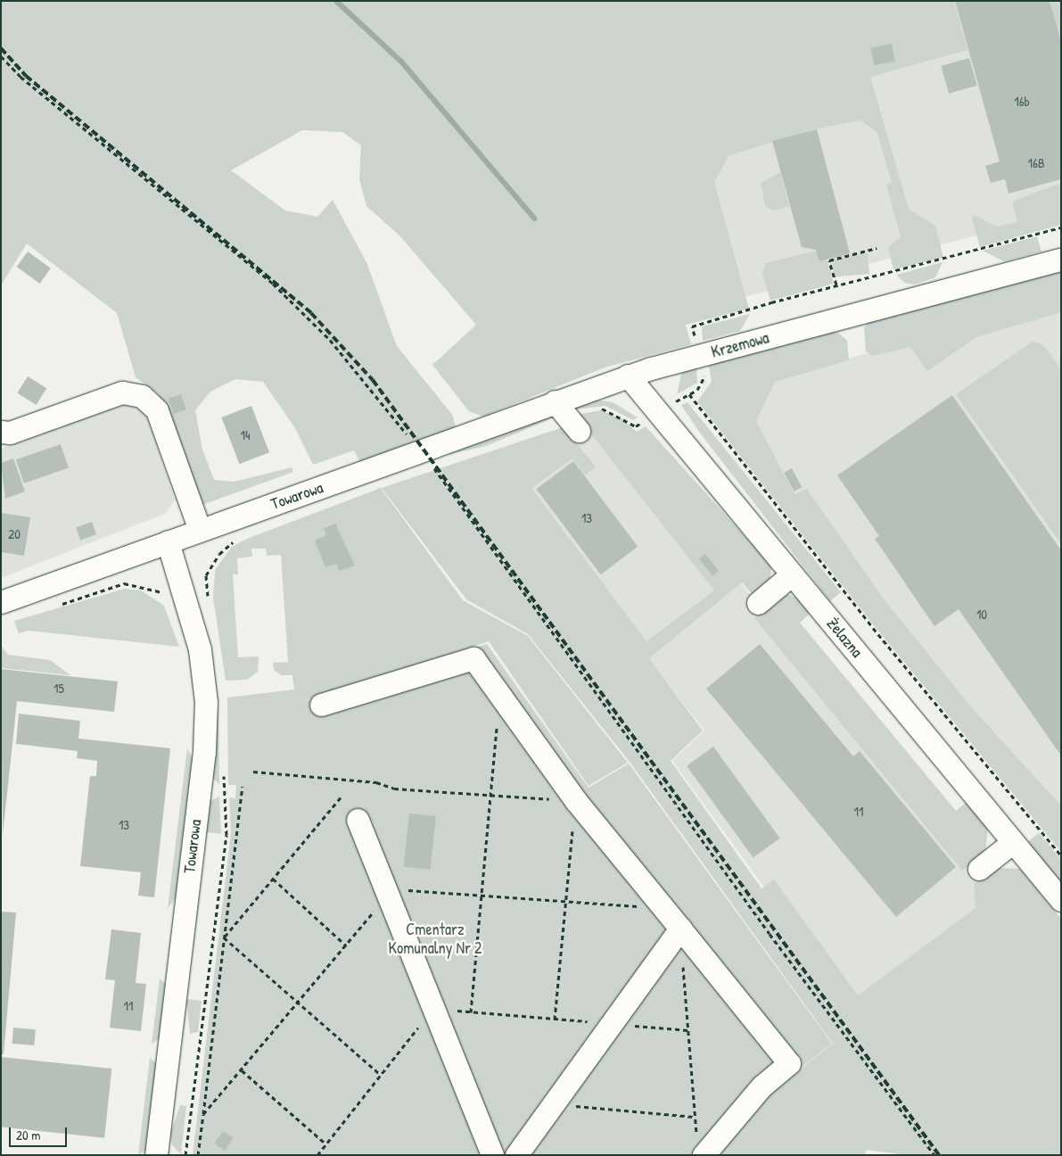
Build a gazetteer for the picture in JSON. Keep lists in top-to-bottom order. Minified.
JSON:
{"streets":{"street":["Krzemowa","Towarowa","Żelazna"]},"crossings":[["Krzemowa","Towarowa"],["Krzemowa","Żelazna"]],"parks":["Cmentarz Komunalny Nr 2"],"house_numbers":["16b","16B","14","13","20","10","15","11","13","11"],"scale_bar":"20 m"}
